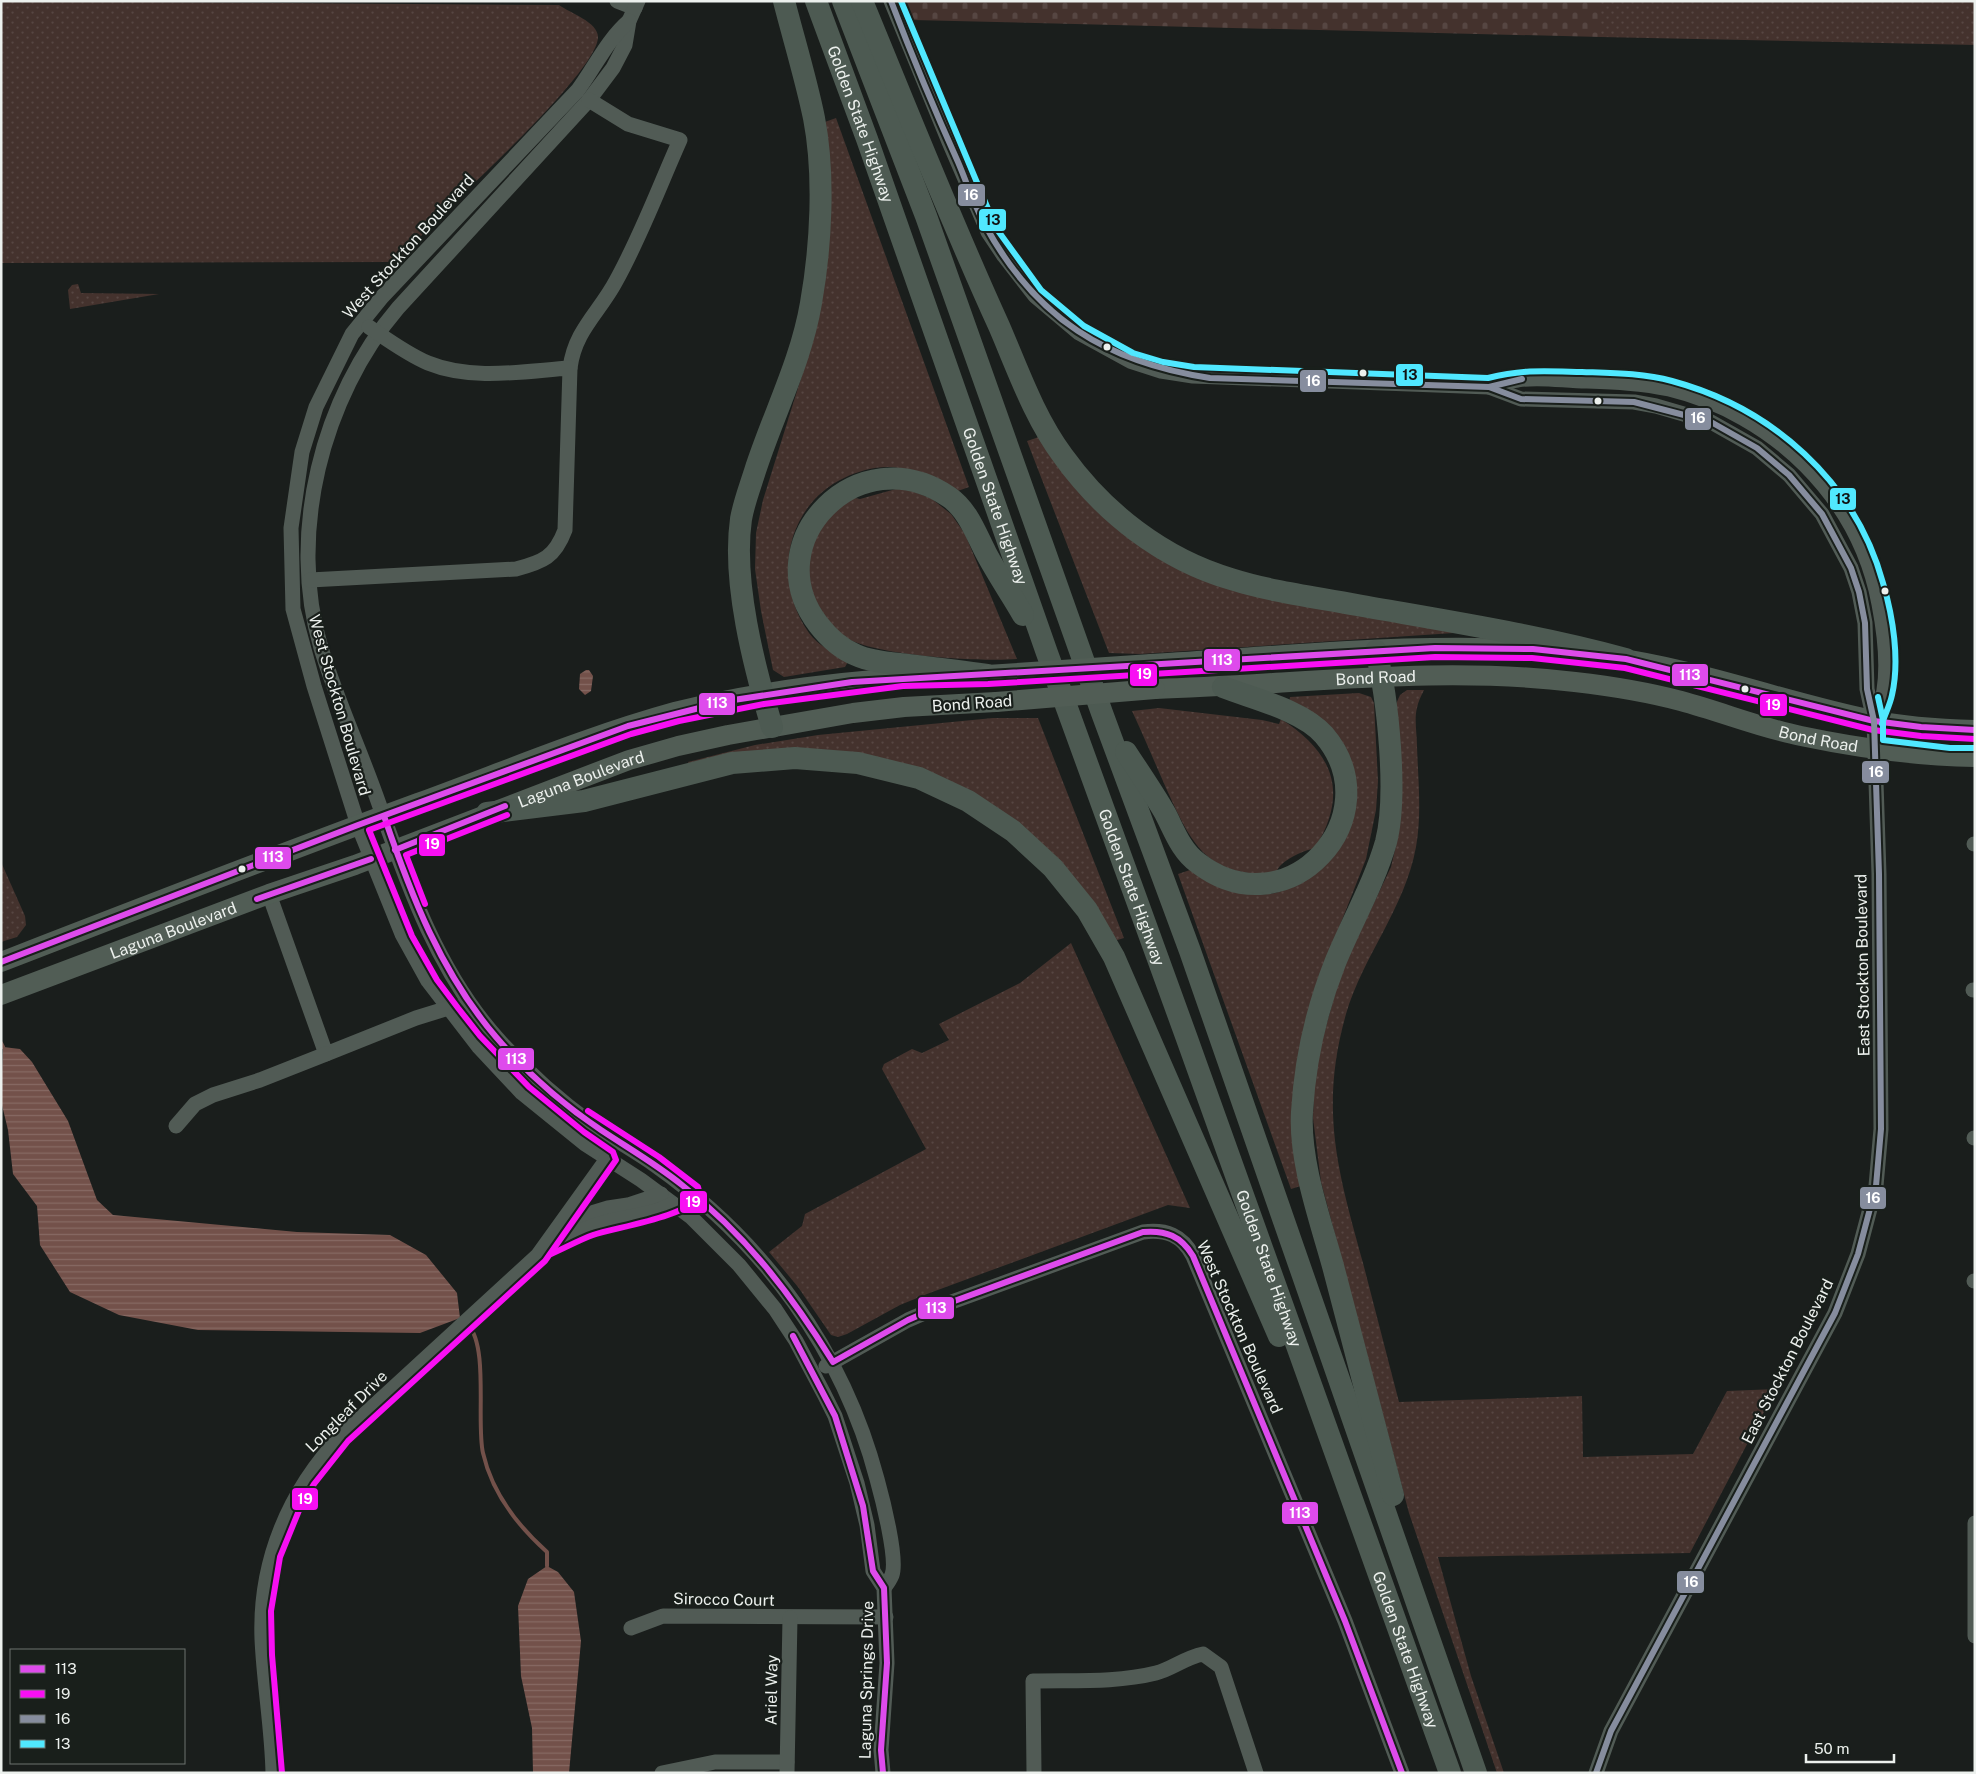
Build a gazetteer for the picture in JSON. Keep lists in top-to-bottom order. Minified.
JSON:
{"streets":{"highway":["Golden State Highway"],"main road":["Bond Road","Laguna Boulevard"],"street":["West Stockton Boulevard","East Stockton Boulevard","Longleaf Drive","Sirocco Court","Laguna Springs Drive","Ariel Way"]},"crossings":[["West Stockton Boulevard","Laguna Boulevard"],["West Stockton Boulevard","Laguna Springs Drive"],["Bond Road","Laguna Boulevard"],["Bond Road","East Stockton Boulevard"],["Laguna Boulevard","Laguna Springs Drive"],["Longleaf Drive","Laguna Springs Drive"],["Sirocco Court","Laguna Springs Drive"],["Sirocco Court","Ariel Way"]],"lines":["transit line 16","transit line 13","transit line 113","transit line 19"],"legend":["113","19","16","13"],"scale_bar":"50 m"}
